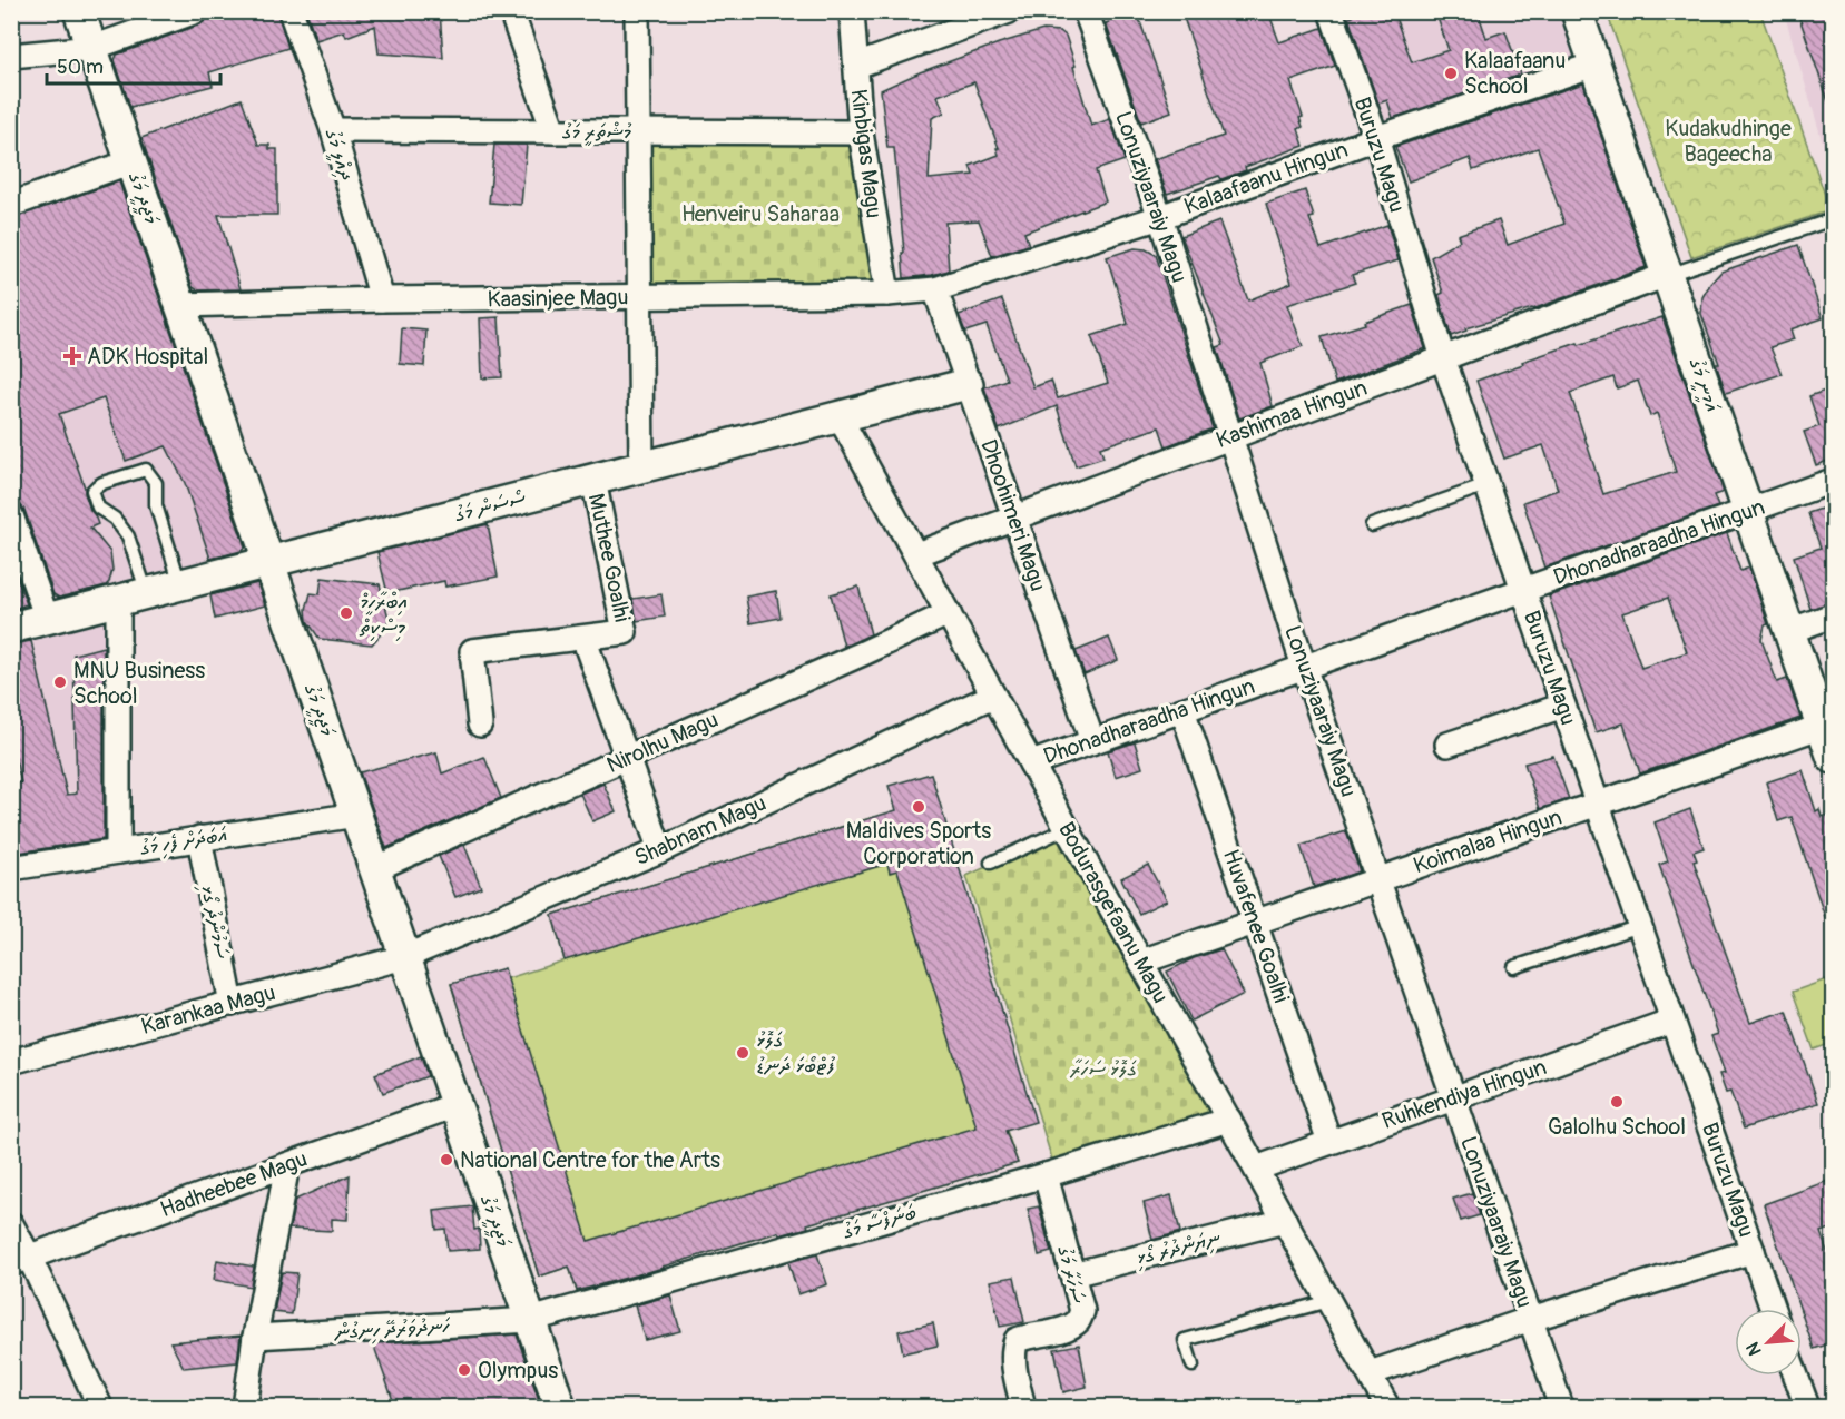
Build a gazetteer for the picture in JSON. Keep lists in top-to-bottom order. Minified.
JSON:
{"streets":{"street":["މުޝްތަރީ މަގު","Kinbigas Magu","ދިއްލީ މަގު","Buruzu Magu","Kalaafaanu Hingun","Lonuziyaaraiy Magu","މަޖީދީ މަގު","Kaasinjee Magu","އަމީނީ މަގު","Kashimaa Hingun","ސޯސަން މަގު","Dhoohimeri Magu","Dhonadharaadha Hingun","Muthee Goalhi","Nirolhu Magu","Shabnam Magu","އަބަދަށް ފެހި މަގު","Koimalaa Hingun","Bodurasgefaanu Magu","ސަމުންދު ގޯޅި","Huvafenee Goalhi","Karankaa Magu","Ruhkendiya Hingun","Hadheebee Magu","ބަނަފްސާ މަގު","ނިޔަންދުރު ގޯޅި","ސަހަރާ މަގު","ހަނދުވަރުދޭ ހިނގުން"]},"crossings":[["މުޝްތަރީ މަގު","Kinbigas Magu"],["މުޝްތަރީ މަގު","ދިއްލީ މަގު"],["Kinbigas Magu","Kaasinjee Magu"],["ދިއްލީ މަގު","Kaasinjee Magu"],["Buruzu Magu","Kalaafaanu Hingun"],["Buruzu Magu","Kashimaa Hingun"],["Buruzu Magu","Dhonadharaadha Hingun"],["Buruzu Magu","Koimalaa Hingun"],["Buruzu Magu","Ruhkendiya Hingun"],["Kalaafaanu Hingun","Lonuziyaaraiy Magu"],["Kalaafaanu Hingun","Kaasinjee Magu"],["Kalaafaanu Hingun","އަމީނީ މަގު"],["Kalaafaanu Hingun","Dhoohimeri Magu"],["Lonuziyaaraiy Magu","Kashimaa Hingun"],["Lonuziyaaraiy Magu","Dhonadharaadha Hingun"],["Lonuziyaaraiy Magu","Koimalaa Hingun"],["Lonuziyaaraiy Magu","Ruhkendiya Hingun"],["މަޖީދީ މަގު","Kaasinjee Magu"],["މަޖީދީ މަގު","ސޯސަން މަގު"],["މަޖީދީ މަގު","Nirolhu Magu"],["މަޖީދީ މަގު","Shabnam Magu"],["މަޖީދީ މަގު","އަބަދަށް ފެހި މަގު"],["މަޖީދީ މަގު","Karankaa Magu"],["މަޖީދީ މަގު","Hadheebee Magu"],["މަޖީދީ މަގު","ބަނަފްސާ މަގު"],["މަޖީދީ މަގު","ހަނދުވަރުދޭ ހިނގުން"],["Kaasinjee Magu","Dhoohimeri Magu"],["އަމީނީ މަގު","Kashimaa Hingun"],["އަމީނީ މަގު","Dhonadharaadha Hingun"],["އަމީނީ މަގު","Koimalaa Hingun"],["Kashimaa Hingun","Dhoohimeri Magu"],["Kashimaa Hingun","Bodurasgefaanu Magu"],["ސޯސަން މަގު","Dhoohimeri Magu"],["ސޯސަން މަގު","Muthee Goalhi"],["ސޯސަން މަގު","Bodurasgefaanu Magu"],["Dhoohimeri Magu","Dhonadharaadha Hingun"],["Dhonadharaadha Hingun","Bodurasgefaanu Magu"],["Dhonadharaadha Hingun","Huvafenee Goalhi"],["Muthee Goalhi","Nirolhu Magu"],["Muthee Goalhi","Shabnam Magu"],["Nirolhu Magu","Bodurasgefaanu Magu"],["Shabnam Magu","Bodurasgefaanu Magu"],["Shabnam Magu","Karankaa Magu"],["އަބަދަށް ފެހި މަގު","ސަމުންދު ގޯޅި"],["Koimalaa Hingun","Bodurasgefaanu Magu"],["Koimalaa Hingun","Huvafenee Goalhi"],["Bodurasgefaanu Magu","Ruhkendiya Hingun"],["Bodurasgefaanu Magu","ބަނަފްސާ މަގު"],["Bodurasgefaanu Magu","ނިޔަންދުރު ގޯޅި"],["ސަމުންދު ގޯޅި","Karankaa Magu"],["Huvafenee Goalhi","Ruhkendiya Hingun"],["ބަނަފްސާ މަގު","ސަހަރާ މަގު"],["ބަނަފްސާ މަގު","ހަނދުވަރުދޭ ހިނގުން"],["ނިޔަންދުރު ގޯޅި","ސަހަރާ މަގު"]],"parks":["Kudakudhinge Bageecha","Henveiru Saharaa","ގަލޮޅު ސަހަރާ"],"places":{"other":["Kalaafaanu School","އިބްރާހީމް މިސްކިތް","MNU Business School","Maldives Sports Corporation","ގަލޮޅު ފުޓްބޯޅަ ދަނޑު","Galolhu School","National Centre for the Arts","Olympus"],"health":["ADK Hospital"]},"scale_bar":"50 m","north":"bottom left"}
